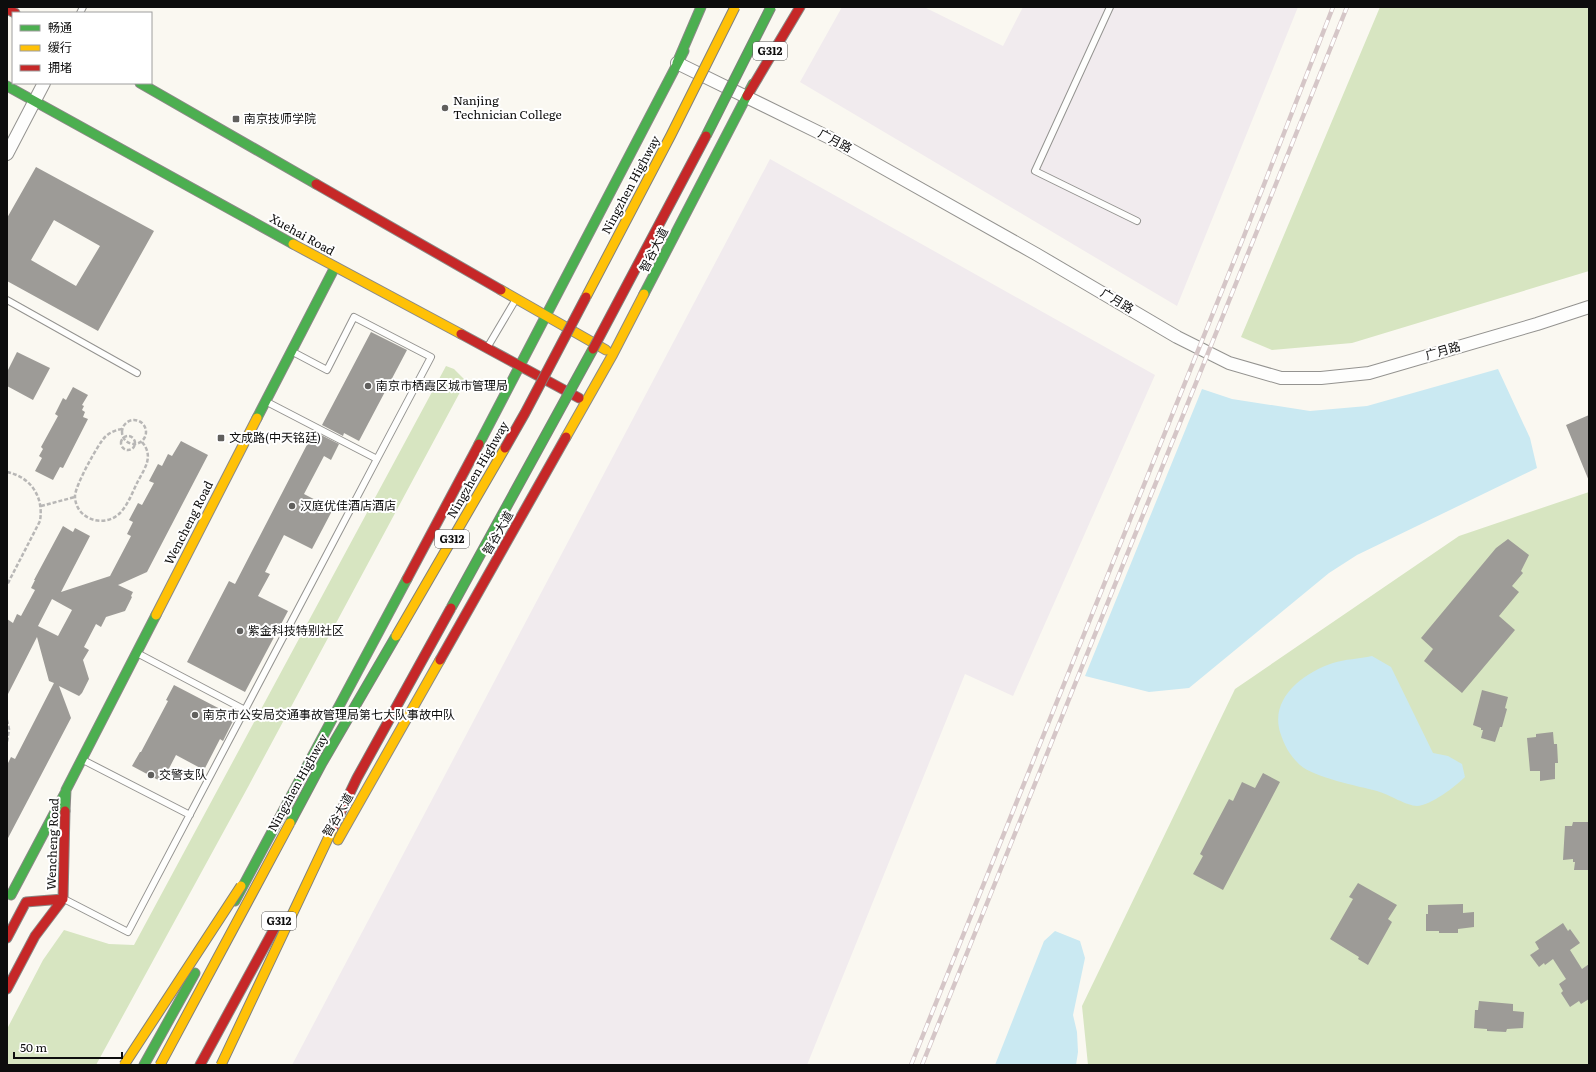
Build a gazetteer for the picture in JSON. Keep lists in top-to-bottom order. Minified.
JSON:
{"streets":{"main road":["G312","Ningzhen Highway","Xuehai Road","智谷大道","Wencheng Road"],"street":["广月路"]},"crossings":[["G312","广月路"],["G312","Xuehai Road"],["广月路","智谷大道"],["Xuehai Road","智谷大道"],["Xuehai Road","Wencheng Road"]],"places":{"other":["Nanjing Technician College","南京市栖霞区城市管理局","汉庭优佳酒店酒店","紫金科技特别社区","南京市公安局交通事故管理局第七大队事故中队","交警支队"],"transit":["南京技师学院","文成路(中天铭廷)"]},"legend":["畅通","缓行","拥堵"],"scale_bar":"50 m"}
